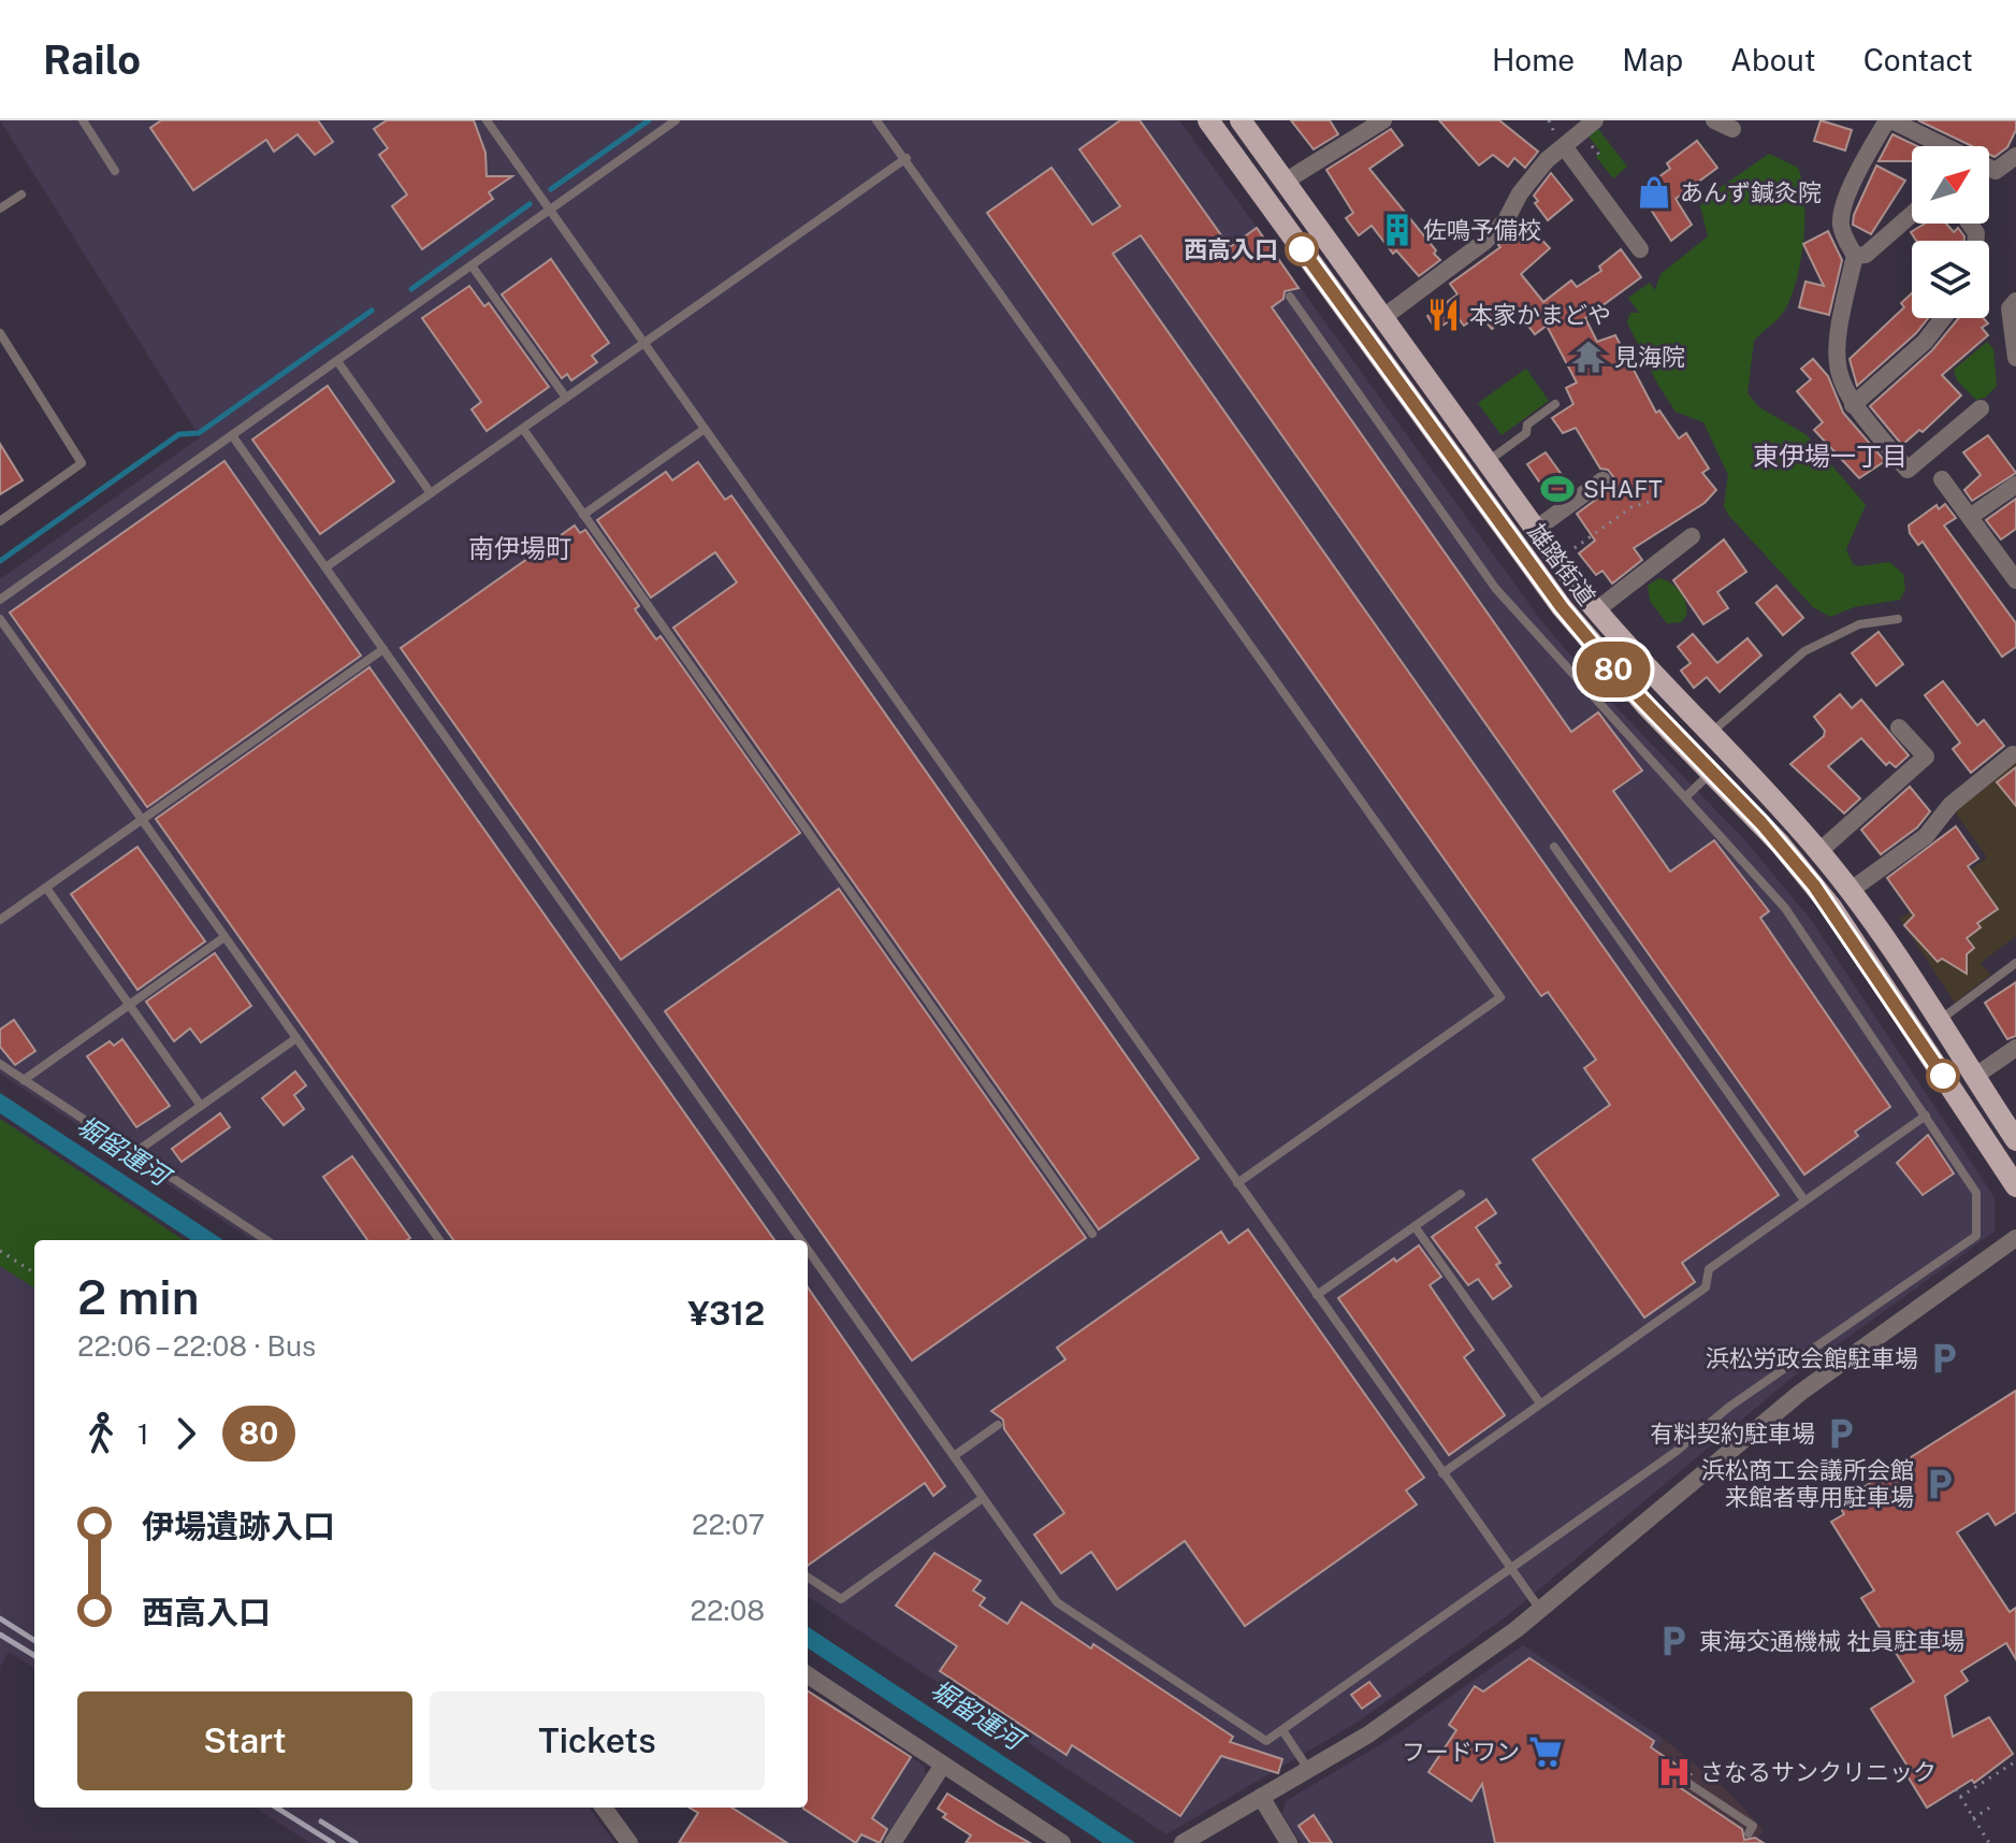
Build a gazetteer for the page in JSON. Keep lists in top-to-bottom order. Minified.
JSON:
{"streets":{"main road":["雄踏街道"]},"districts":["東伊場一丁目","南伊場町"],"water":["堀留運河"],"places":{"shop":["あんず鍼灸院"],"building":["佐鳴予備校"],"other":["西高入口"],"restaurant":["本家かまどや"],"temple":["見海院"],"sports":["SHAFT"],"parking":["浜松労政会館駐車場","有料契約駐車場","浜松商工会議所会館 来館者専用駐車場","東海交通機械 社員駐車場"],"supermarket":["フードワン"],"hospital":["さなるサンクリニック"]},"lines":["bus line 80"],"north":"top right","page":{"header":"Railo","nav":["Home","Map","About","Contact"],"on_map":"80","heading":["2 min","22:06 – 22:08 · Bus","¥312"],"legs":["1","80"],"list":[{"name":"伊場遺跡入口","value":"22:07"},{"name":"西高入口","value":"22:08"}],"buttons":["Start","Tickets"]}}
